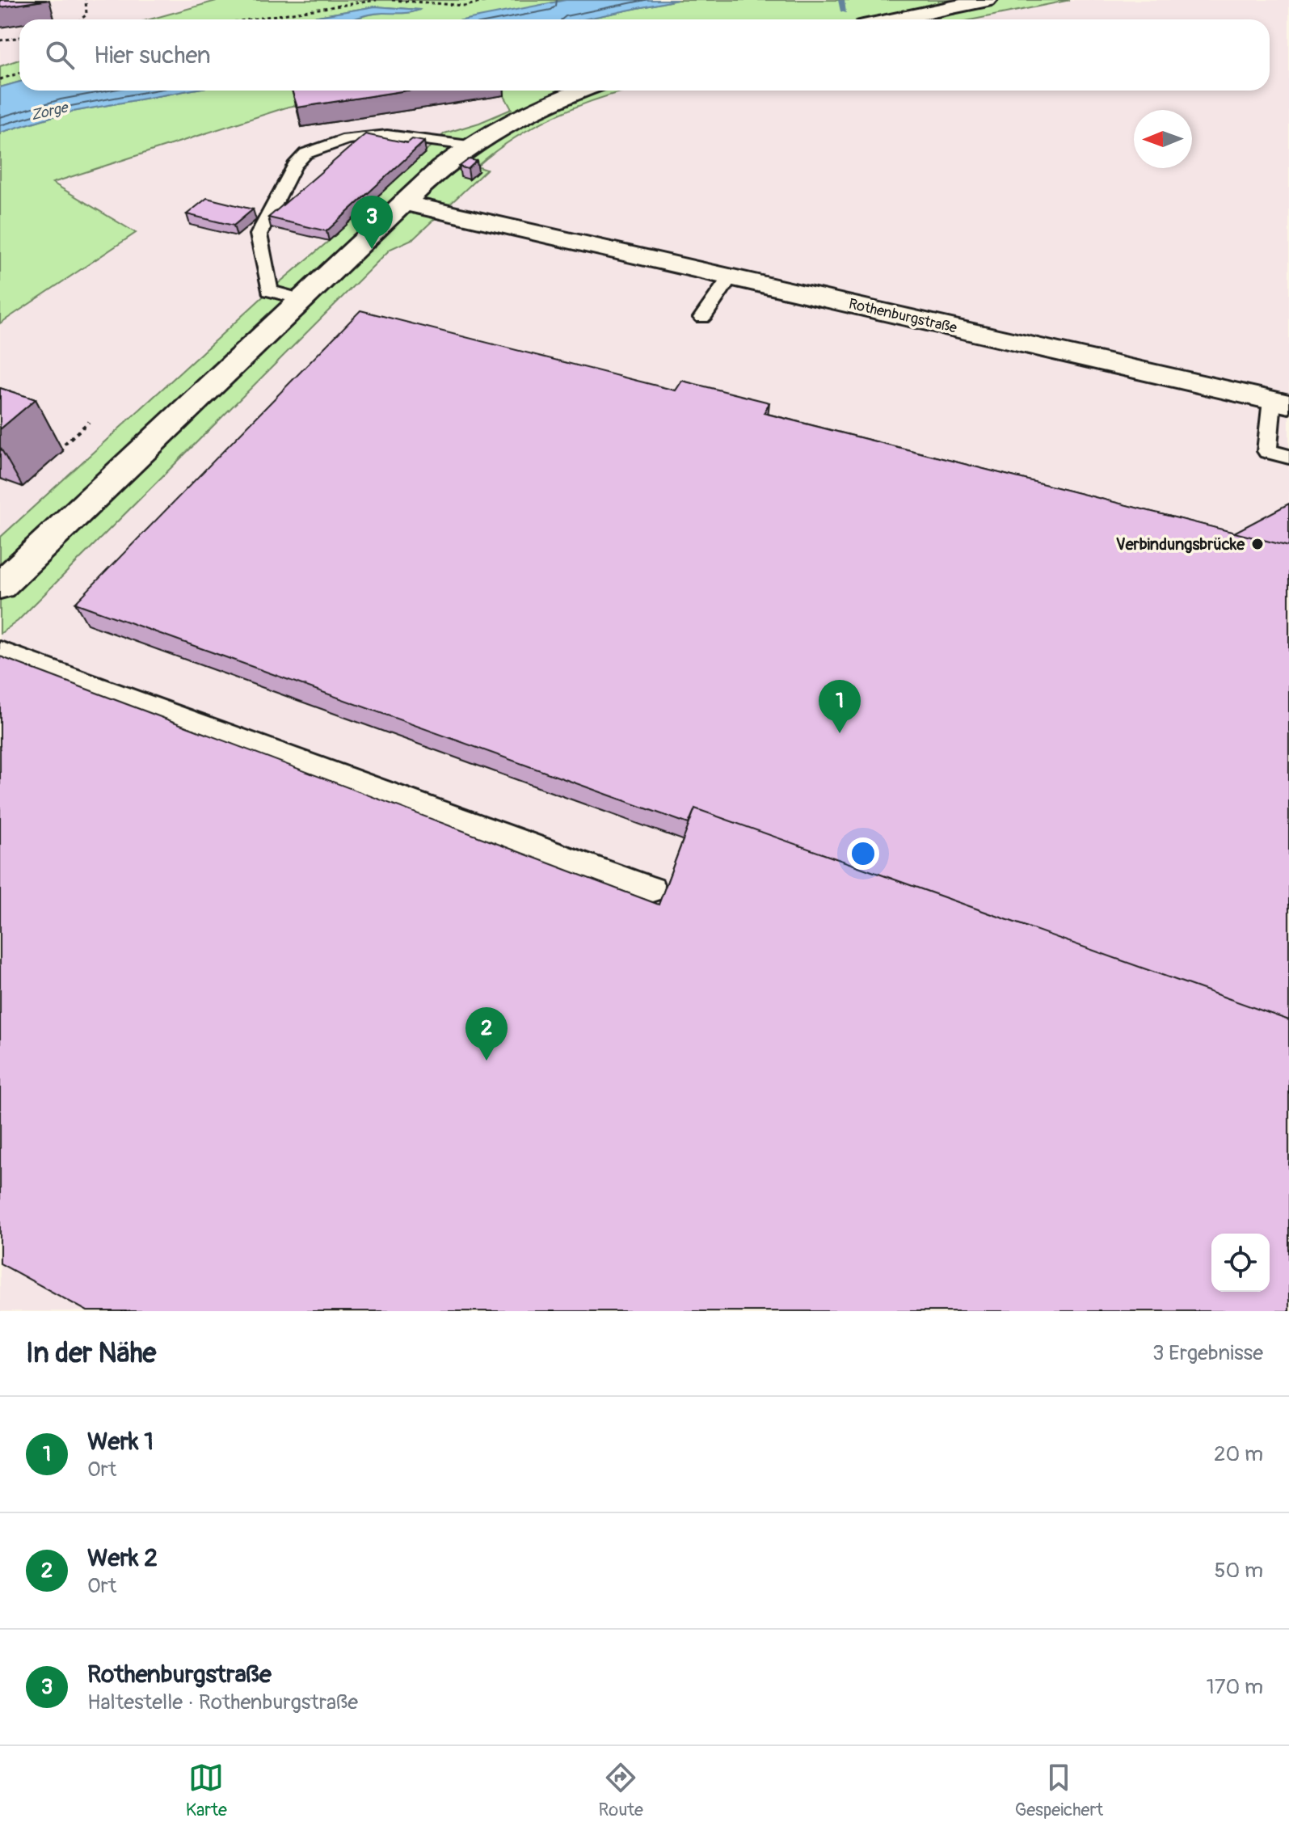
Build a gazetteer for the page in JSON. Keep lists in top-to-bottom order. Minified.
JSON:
{"streets":{"street":["Rothenburgstraße"]},"water":["Zorge"],"places":["Verbindungsbrücke"],"north":"left","page":{"search":"Hier suchen","pins":["3","1","2"],"heading":["In der Nähe","3 Ergebnisse"],"list":[{"mark":"1","name":"Werk 1","note":"Ort","value":"20 m"},{"mark":"2","name":"Werk 2","note":"Ort","value":"50 m"},{"mark":"3","name":"Rothenburgstraße","note":"Haltestelle · Rothenburgstraße","value":"170 m"}],"nav":["Karte","Route","Gespeichert"]}}
